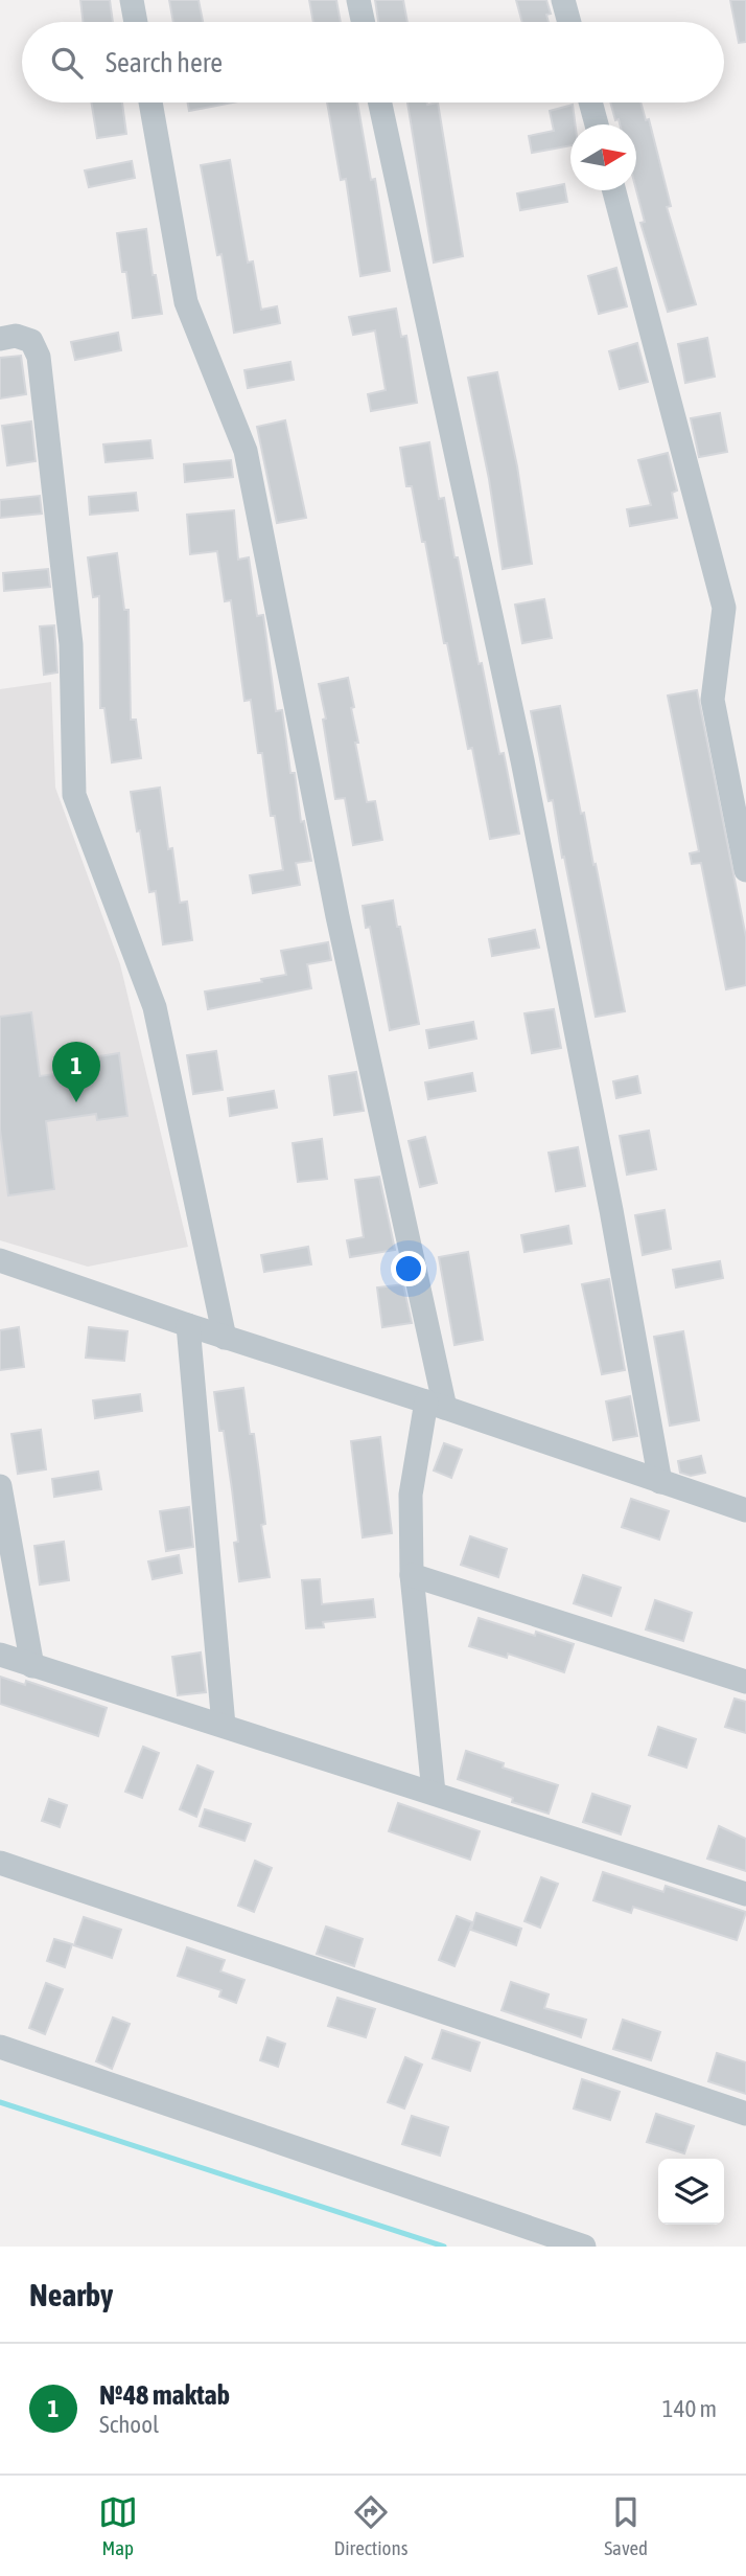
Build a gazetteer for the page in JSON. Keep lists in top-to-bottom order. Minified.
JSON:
{"north":"right","page":{"search":"Search here","pins":"1","heading":"Nearby","list":[{"mark":"1","name":"№48 maktab","note":"School","value":"140 m"}],"nav":["Map","Directions","Saved"]}}
